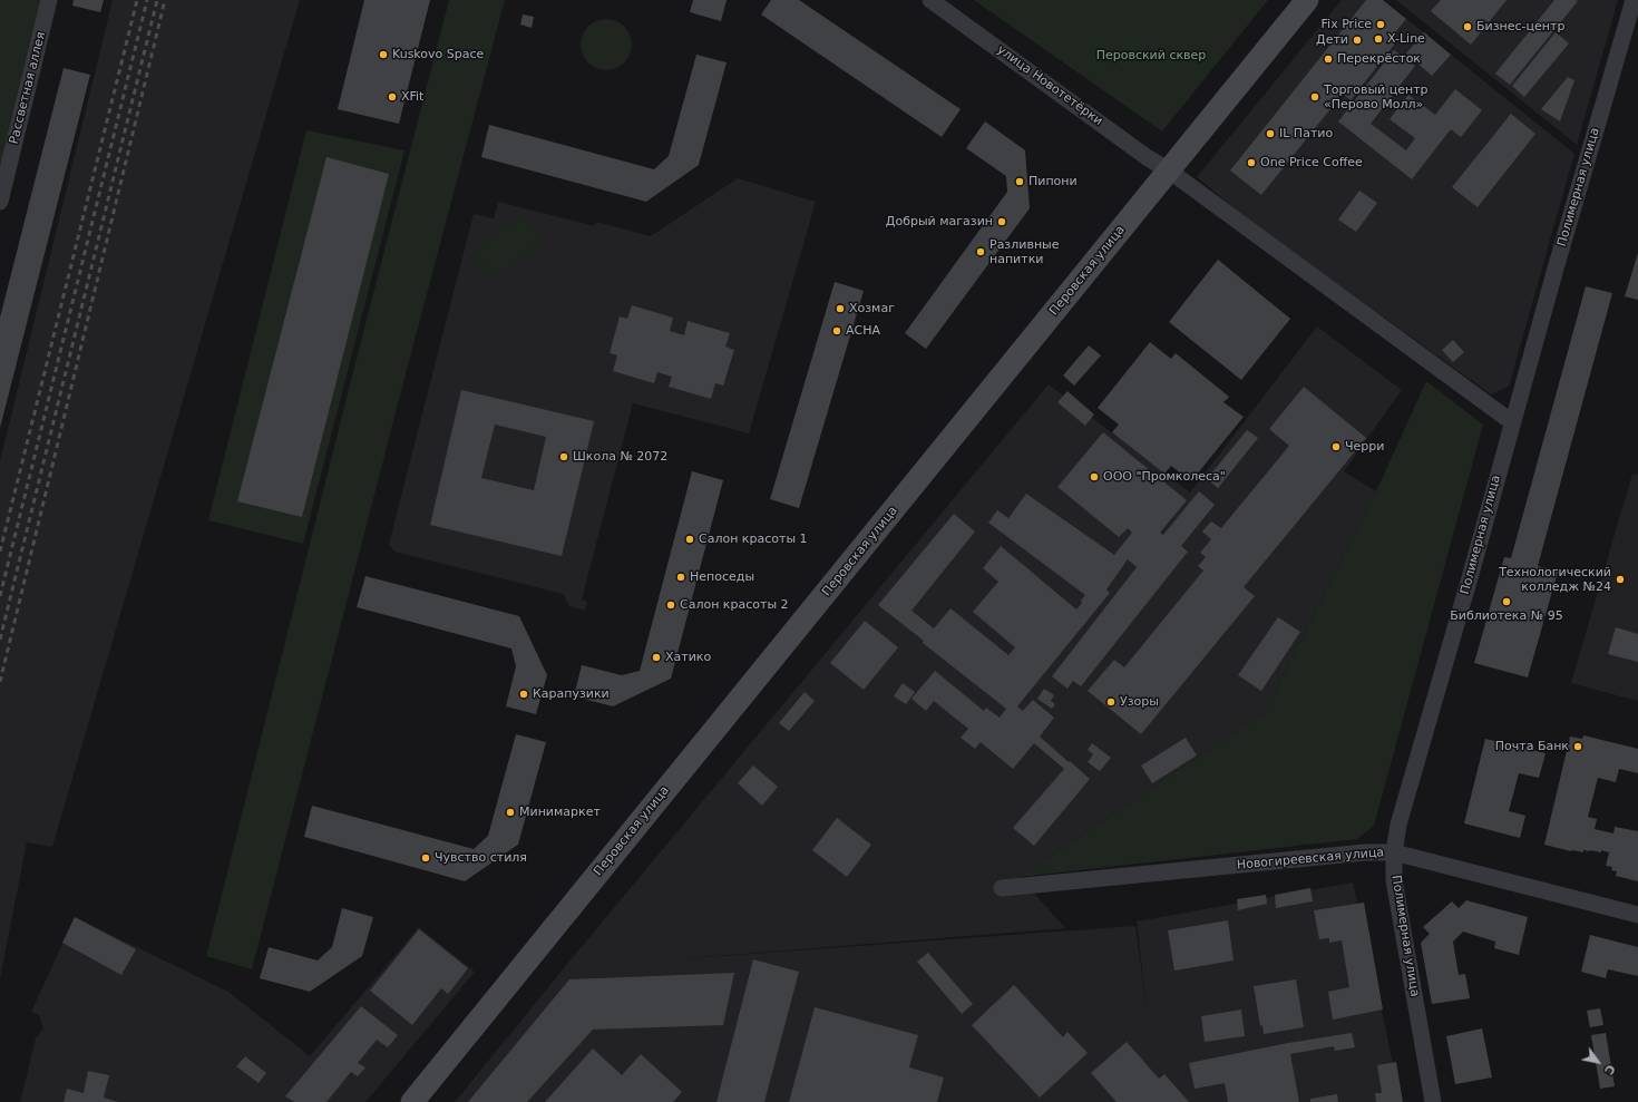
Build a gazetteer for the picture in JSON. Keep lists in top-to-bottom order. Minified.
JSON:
{"streets":{"main road":["Перовская улица"],"street":["улица Новотетёрки","Рассветная аллея","Полимерная улица","Новогиреевская улица"]},"crossings":[["улица Новотетёрки","Полимерная улица"],["улица Новотетёрки","Перовская улица"],["Полимерная улица","Новогиреевская улица"]],"parks":["Перовский сквер"],"places":["Fix Price","Бизнес-центр","X-Line","Дети","Kuskovo Space","Перекрёсток","XFit","Торговый центр «Перово Молл»","IL Патио","One Price Coffee","Пипони","Добрый магазин","Разливные напитки","Хозмаг","АСНА","Черри","Школа № 2072","ООО \"Промколеса\"","Салон красоты 1","Непоседы","Технологический колледж №24","Библиотека № 95","Салон красоты 2","Хатико","Карапузики","Узоры","Почта Банк","Минимаркет","Чувство стиля"],"north":"bottom right"}
